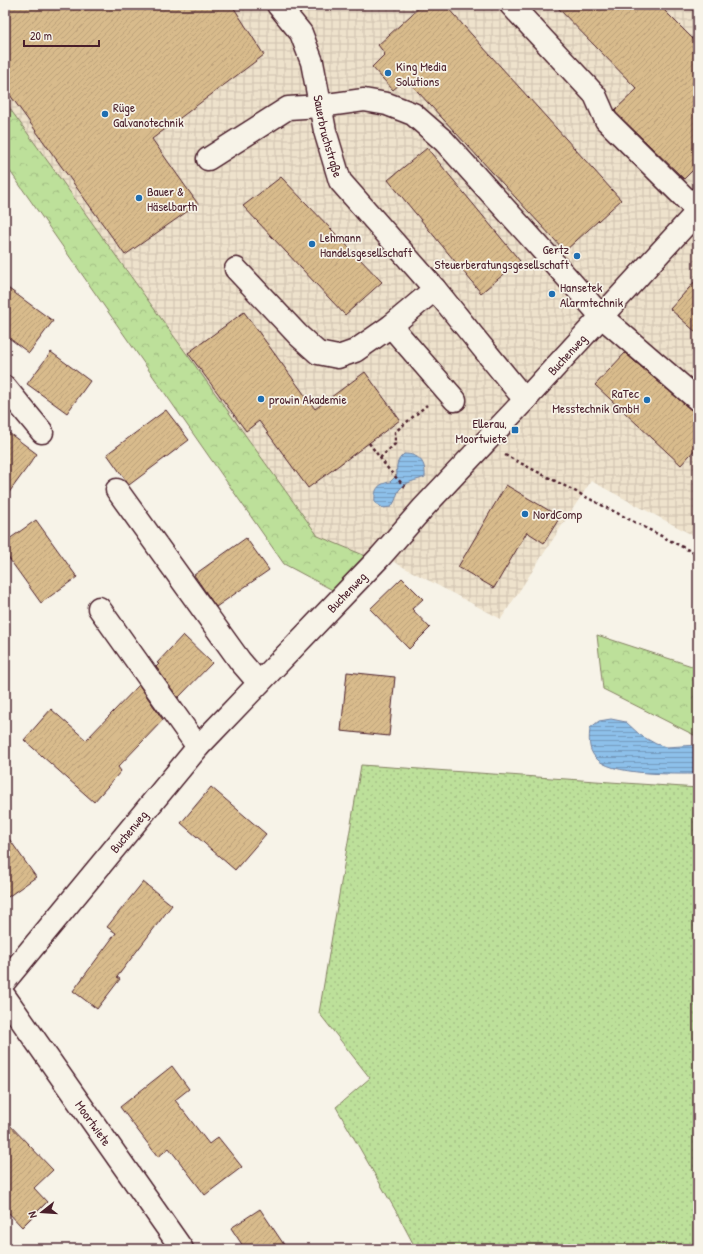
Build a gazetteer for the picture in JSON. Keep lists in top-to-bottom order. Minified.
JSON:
{"streets":{"street":["Sauerbruchstraße","Buchenweg","Moortwiete"]},"crossings":[["Sauerbruchstraße","Buchenweg"]],"places":{"other":["King Media Solutions","Rüge Galvanotechnik","Bauer & Häselbarth","Lehmann Handelsgesellschaft","Gertz Steuerberatungsgesellschaft","Hansetek Alarmtechnik","prowin Akademie","RaTec Messtechnik GmbH","NordComp"],"transit":["Ellerau, Moortwiete"]},"scale_bar":"20 m","north":"left"}
